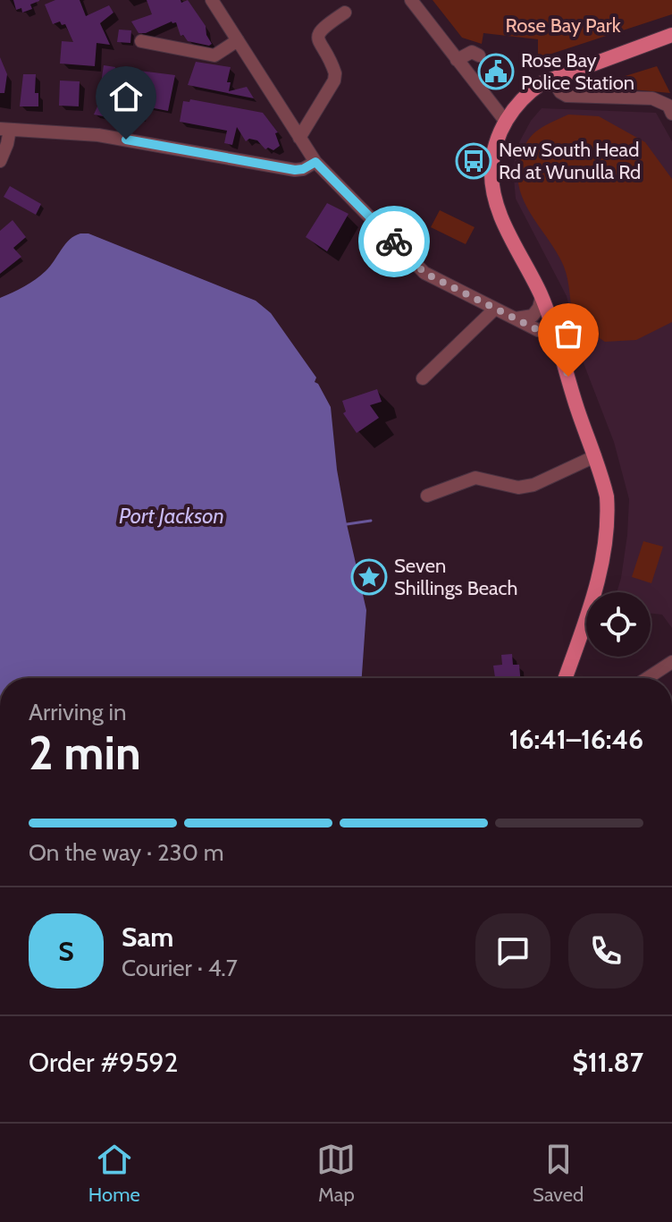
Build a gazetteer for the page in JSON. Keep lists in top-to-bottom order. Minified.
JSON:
{"water":["Port Jackson"],"parks":["Rose Bay Park"],"places":{"public building":["Rose Bay Police Station"],"bus stop":["New South Head Rd at Wunulla Rd"],"place":["Seven Shillings Beach"]},"page":{"heading":["2 min","Arriving in","16:41–16:46"],"panel":["Sam","Courier · 4.7","Order #9592","$11.87"],"bar":"On the way · 230 m","round":"S","tabs":["Home","Map","Saved"]}}
